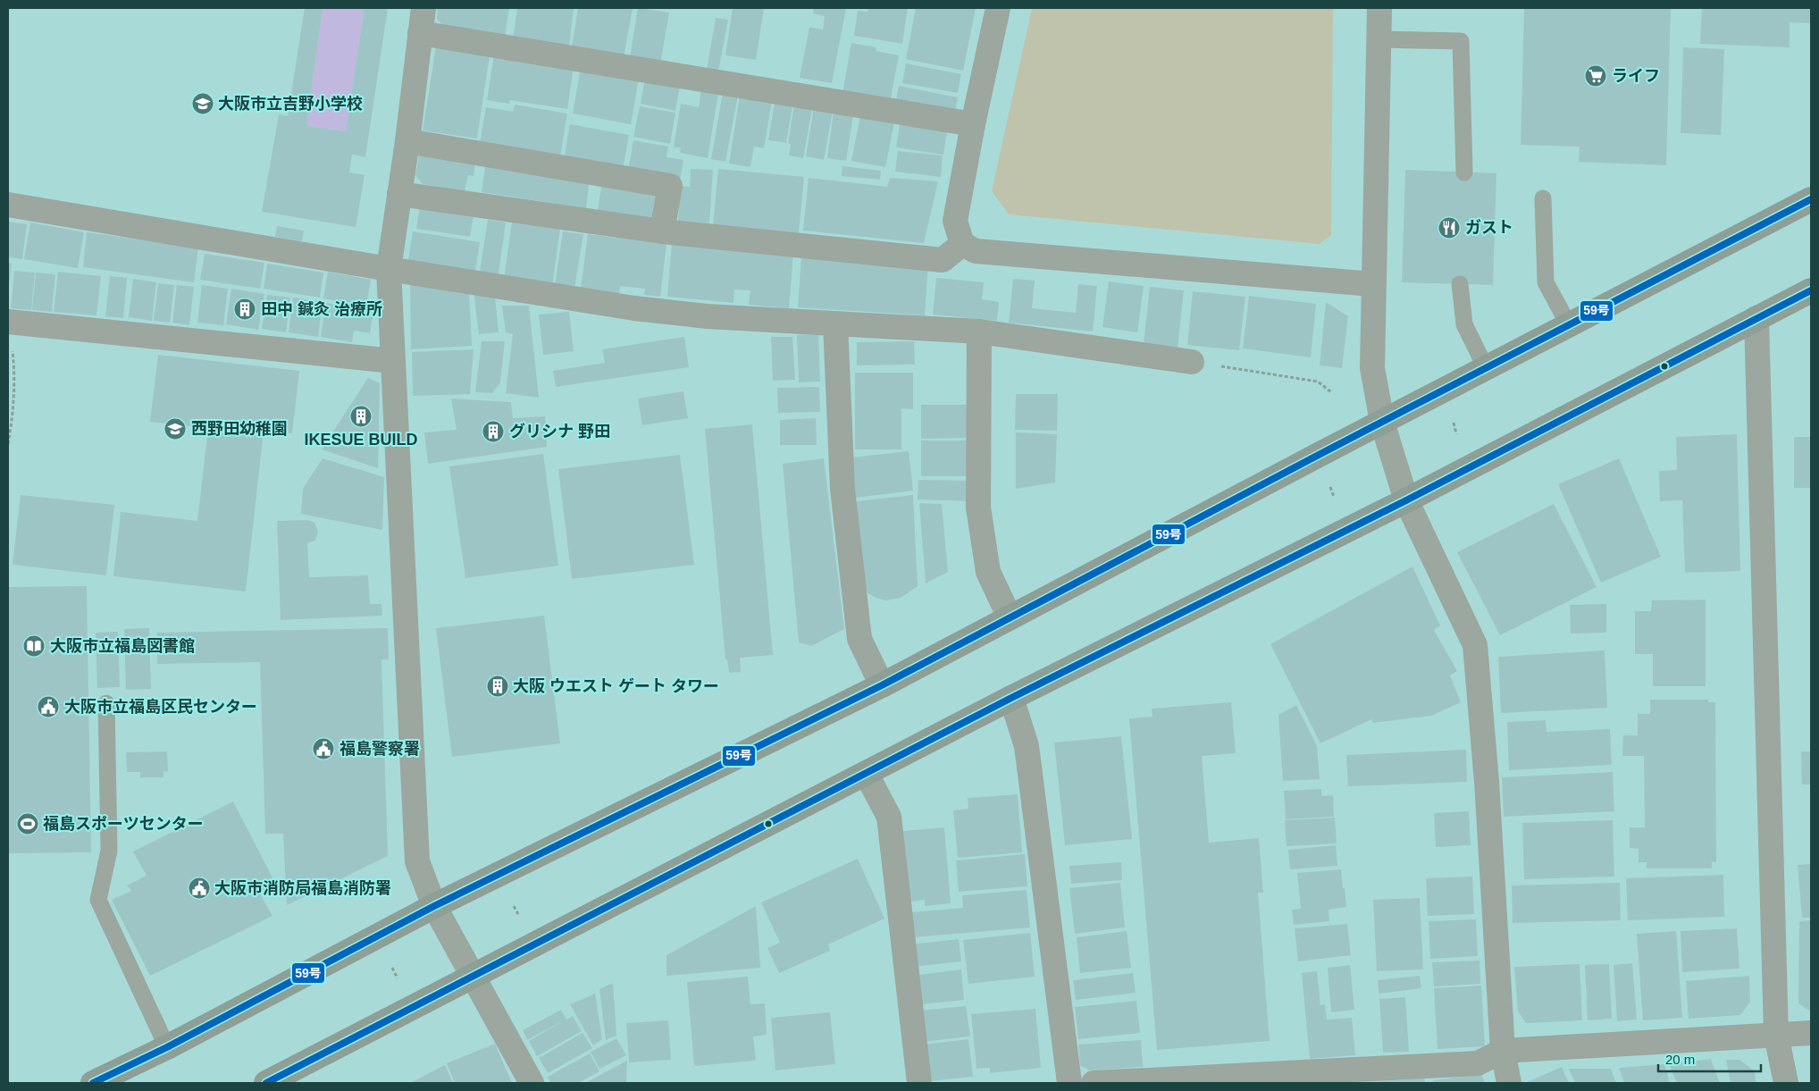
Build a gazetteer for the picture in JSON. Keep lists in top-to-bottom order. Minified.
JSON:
{"places":{"supermarket":["ライフ"],"school or university":["大阪市立吉野小学校","西野田幼稚園"],"restaurant":["ガスト"],"building":["田中 鍼灸 治療所","IKESUE BUILD","グリシナ 野田","大阪 ウエスト ゲート タワー"],"library":["大阪市立福島図書館"],"public building":["大阪市立福島区民センター","福島警察署","大阪市消防局福島消防署"],"sports":["福島スポーツセンター"]},"lines":["transit line 59号"],"scale_bar":"20 m"}
